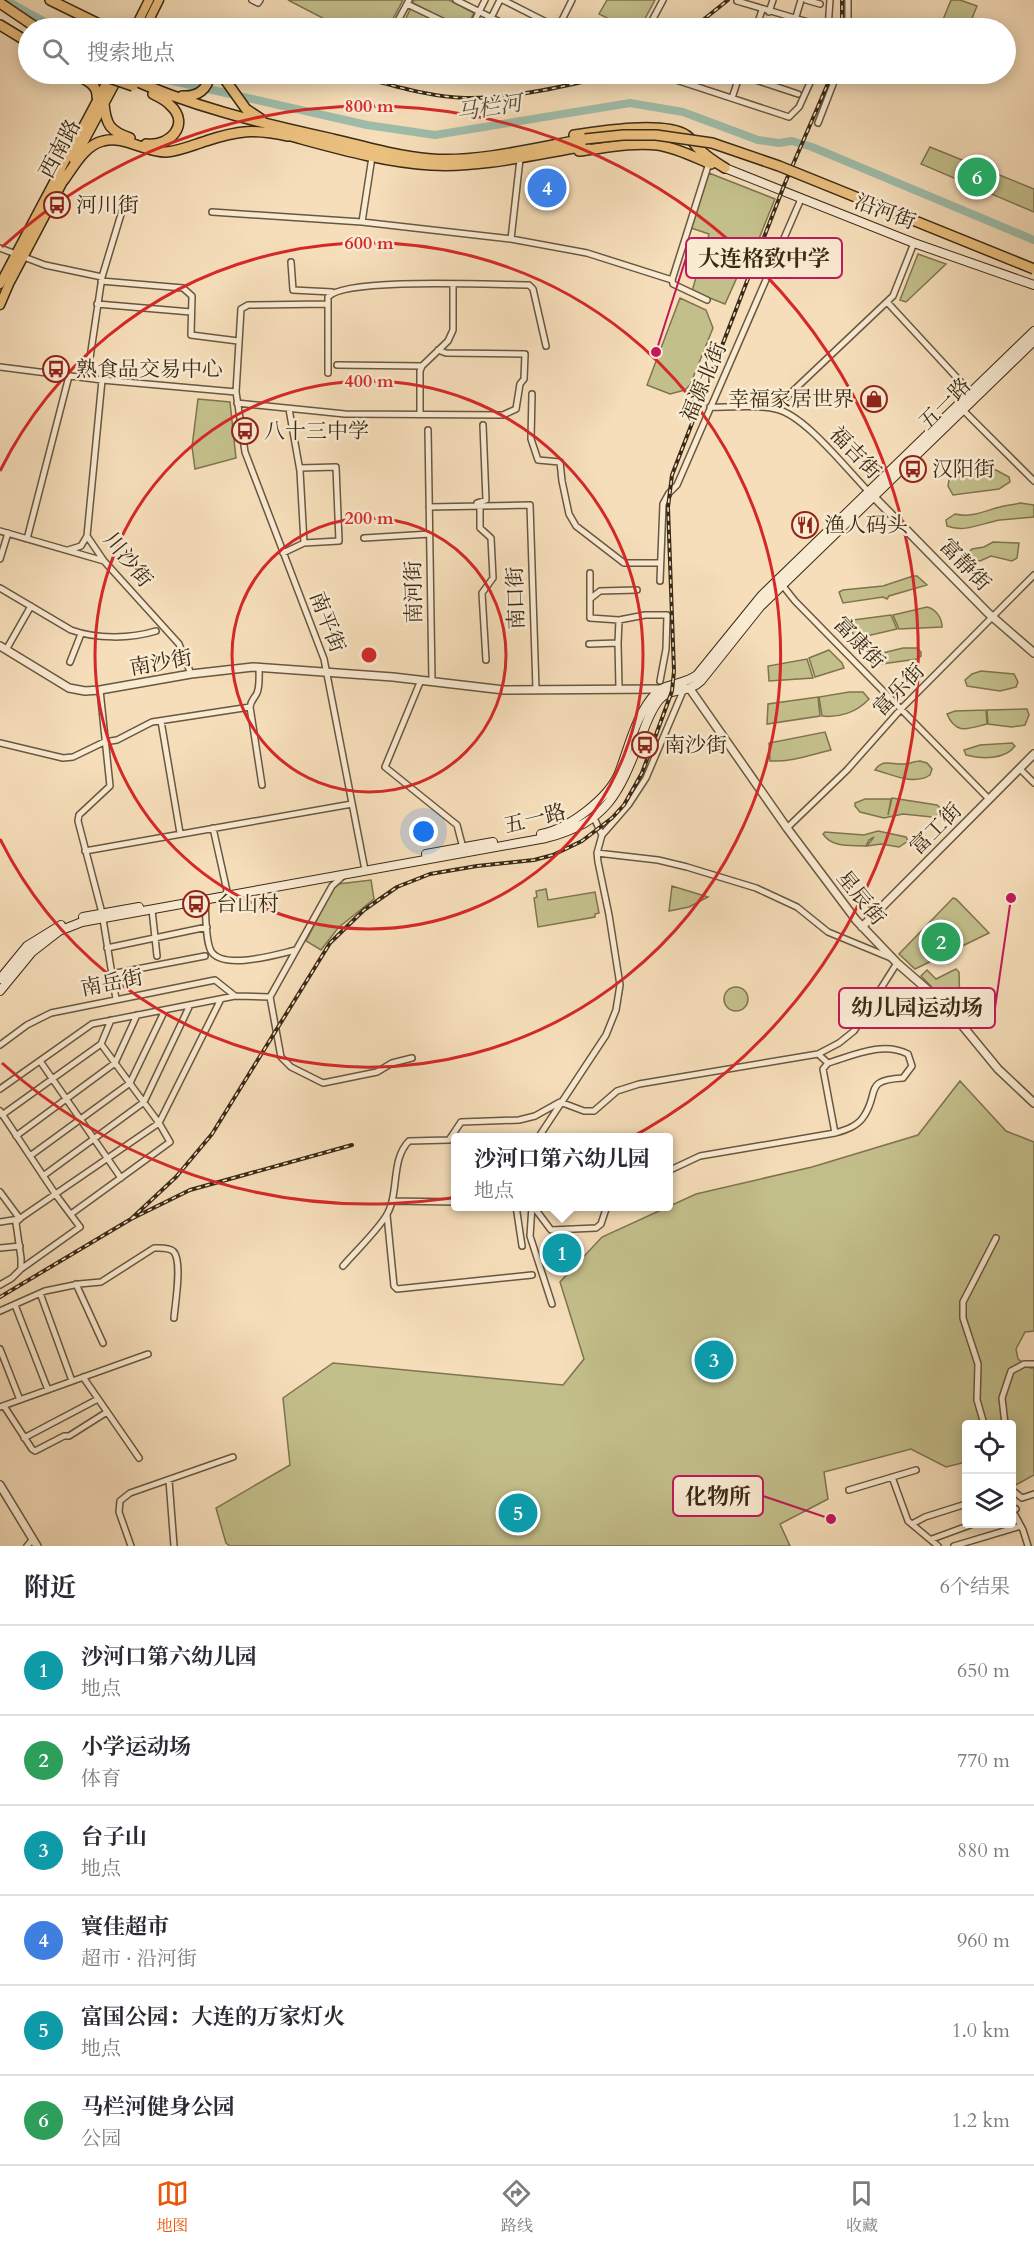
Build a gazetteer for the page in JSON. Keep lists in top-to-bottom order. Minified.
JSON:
{"streets":{"main road":["西南路","沿河街","五一路"],"street":["福源北街","福吉街","川沙街","富静街","南河街","南口街","南平街","富康街","南沙街","富乐街","富工街","星辰街","南岳街"]},"crossings":[["沿河街","福源北街"],["福源北街","福吉街"],["五一路","福吉街"],["五一路","富静街"],["五一路","南平街"],["五一路","富康街"],["五一路","南沙街"],["五一路","星辰街"],["福吉街","富静街"],["川沙街","南沙街"],["富静街","富乐街"],["南河街","南沙街"],["南口街","南沙街"],["南平街","南沙街"],["富康街","富乐街"],["富康街","富工街"],["富乐街","星辰街"],["富工街","星辰街"]],"water":["马栏河"],"places":{"bus stop":["河川街","熟食品交易中心","八十三中学","汉阳街","南沙街","台山村"],"other":["大连格致中学","幼儿园运动场","化物所"],"shop":["幸福家居世界"],"restaurant":["渔人码头"]},"page":{"search":"搜索地点","pins":["6","4","2","1","3","5"],"popup":["沙河口第六幼儿园","地点"],"heading":["附近","6个结果"],"list":[{"mark":"1","name":"沙河口第六幼儿园","note":"地点","value":"650 m"},{"mark":"2","name":"小学运动场","note":"体育","value":"770 m"},{"mark":"3","name":"台子山","note":"地点","value":"880 m"},{"mark":"4","name":"寰佳超市","note":"超市 · 沿河街","value":"960 m"},{"mark":"5","name":"富国公园：大连的万家灯火","note":"地点","value":"1.0 km"},{"mark":"6","name":"马栏河健身公园","note":"公园","value":"1.2 km"}],"nav":["地图","路线","收藏"]},"rings":["800 m","600 m","400 m","200 m"]}
